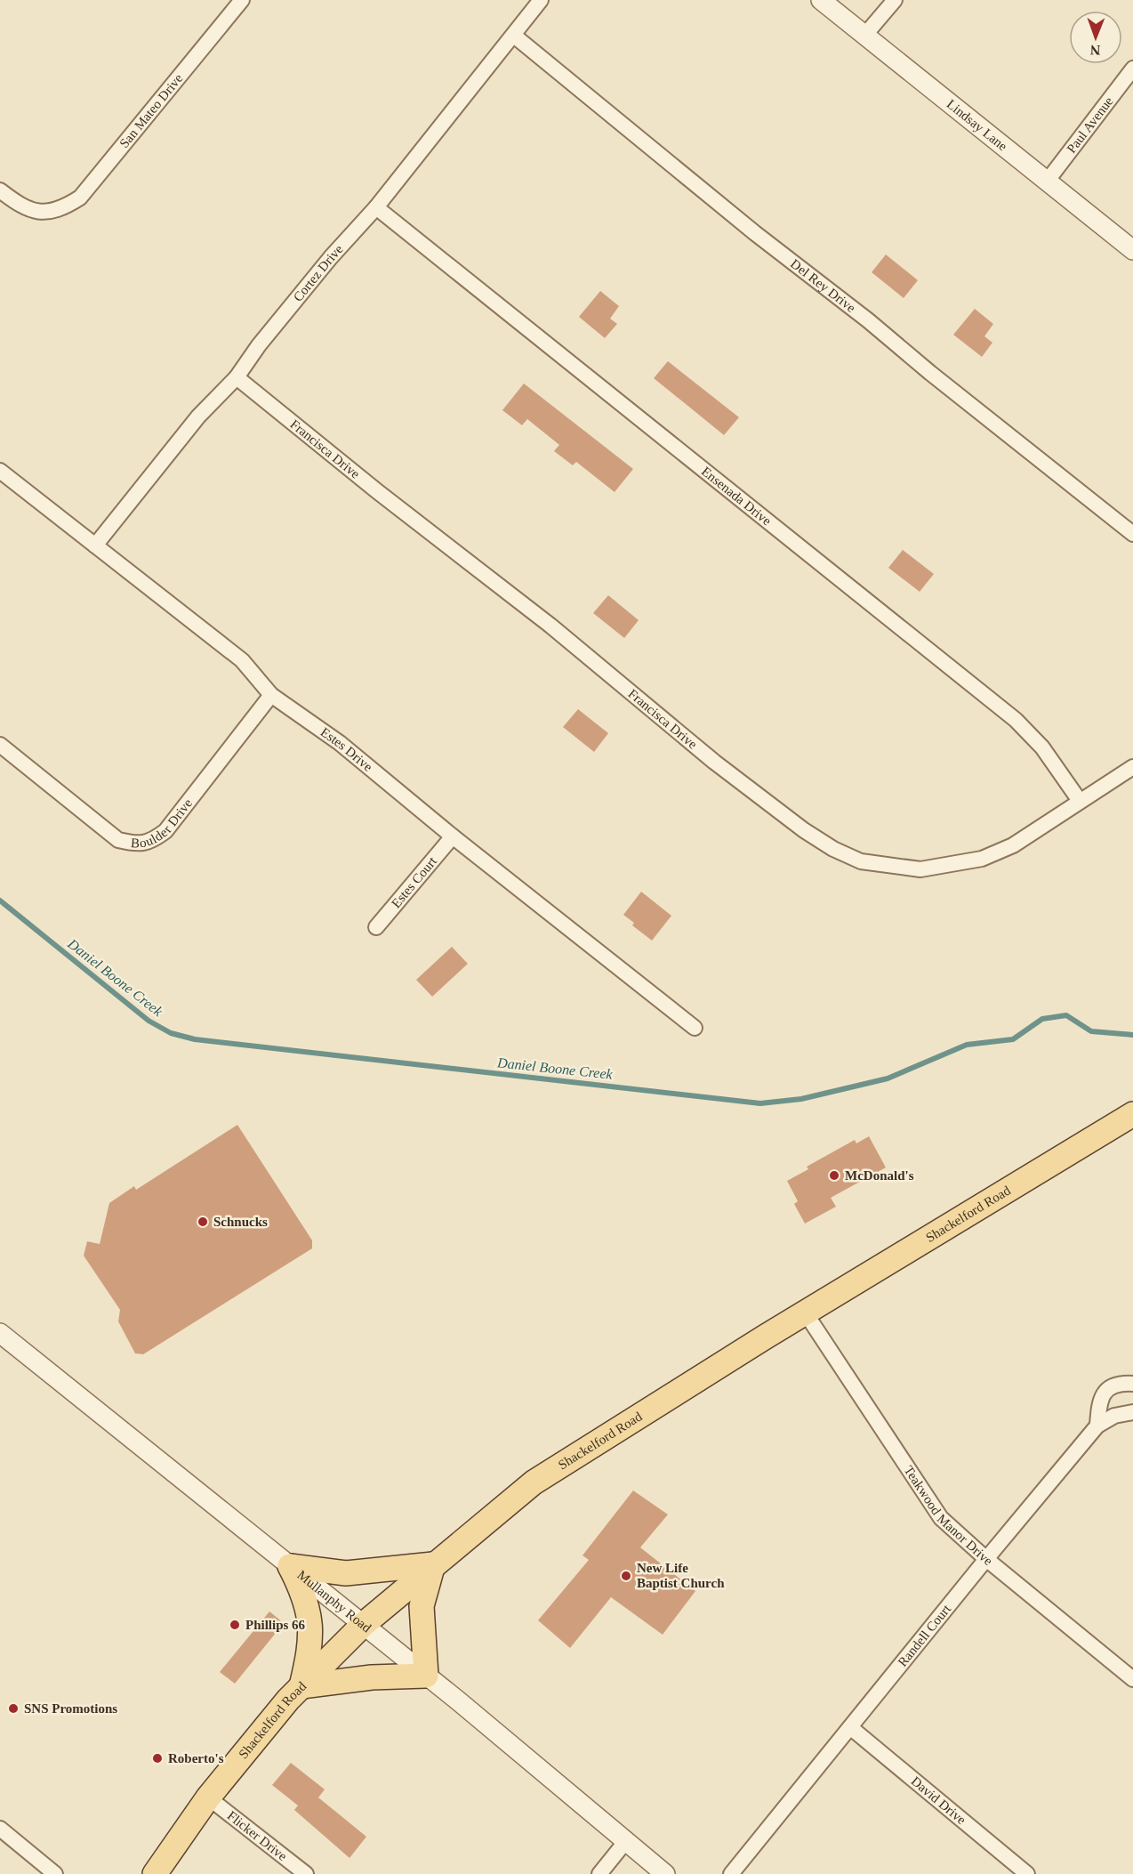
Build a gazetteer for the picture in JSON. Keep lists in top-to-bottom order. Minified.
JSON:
{"streets":{"main road":["Shackelford Road"],"street":["San Mateo Drive","Lindsay Lane","Paul Avenue","Cortez Drive","Del Rey Drive","Francisca Drive","Ensenada Drive","Estes Drive","Boulder Drive","Estes Court","Teakwood Manor Drive","Mullanphy Road","Randell Court","David Drive","Flicker Drive"]},"crossings":[["Lindsay Lane","Paul Avenue"],["Cortez Drive","Del Rey Drive"],["Cortez Drive","Francisca Drive"],["Cortez Drive","Ensenada Drive"],["Cortez Drive","Estes Drive"],["Francisca Drive","Ensenada Drive"],["Estes Drive","Boulder Drive"],["Estes Drive","Estes Court"],["Shackelford Road","Teakwood Manor Drive"],["Shackelford Road","Mullanphy Road"],["Shackelford Road","Flicker Drive"],["Teakwood Manor Drive","Randell Court"],["Randell Court","David Drive"]],"water":["Daniel Boone Creek"],"places":["McDonald's","Schnucks","New Life Baptist Church","Phillips 66","SNS Promotions","Roberto's"],"north":"bottom"}
